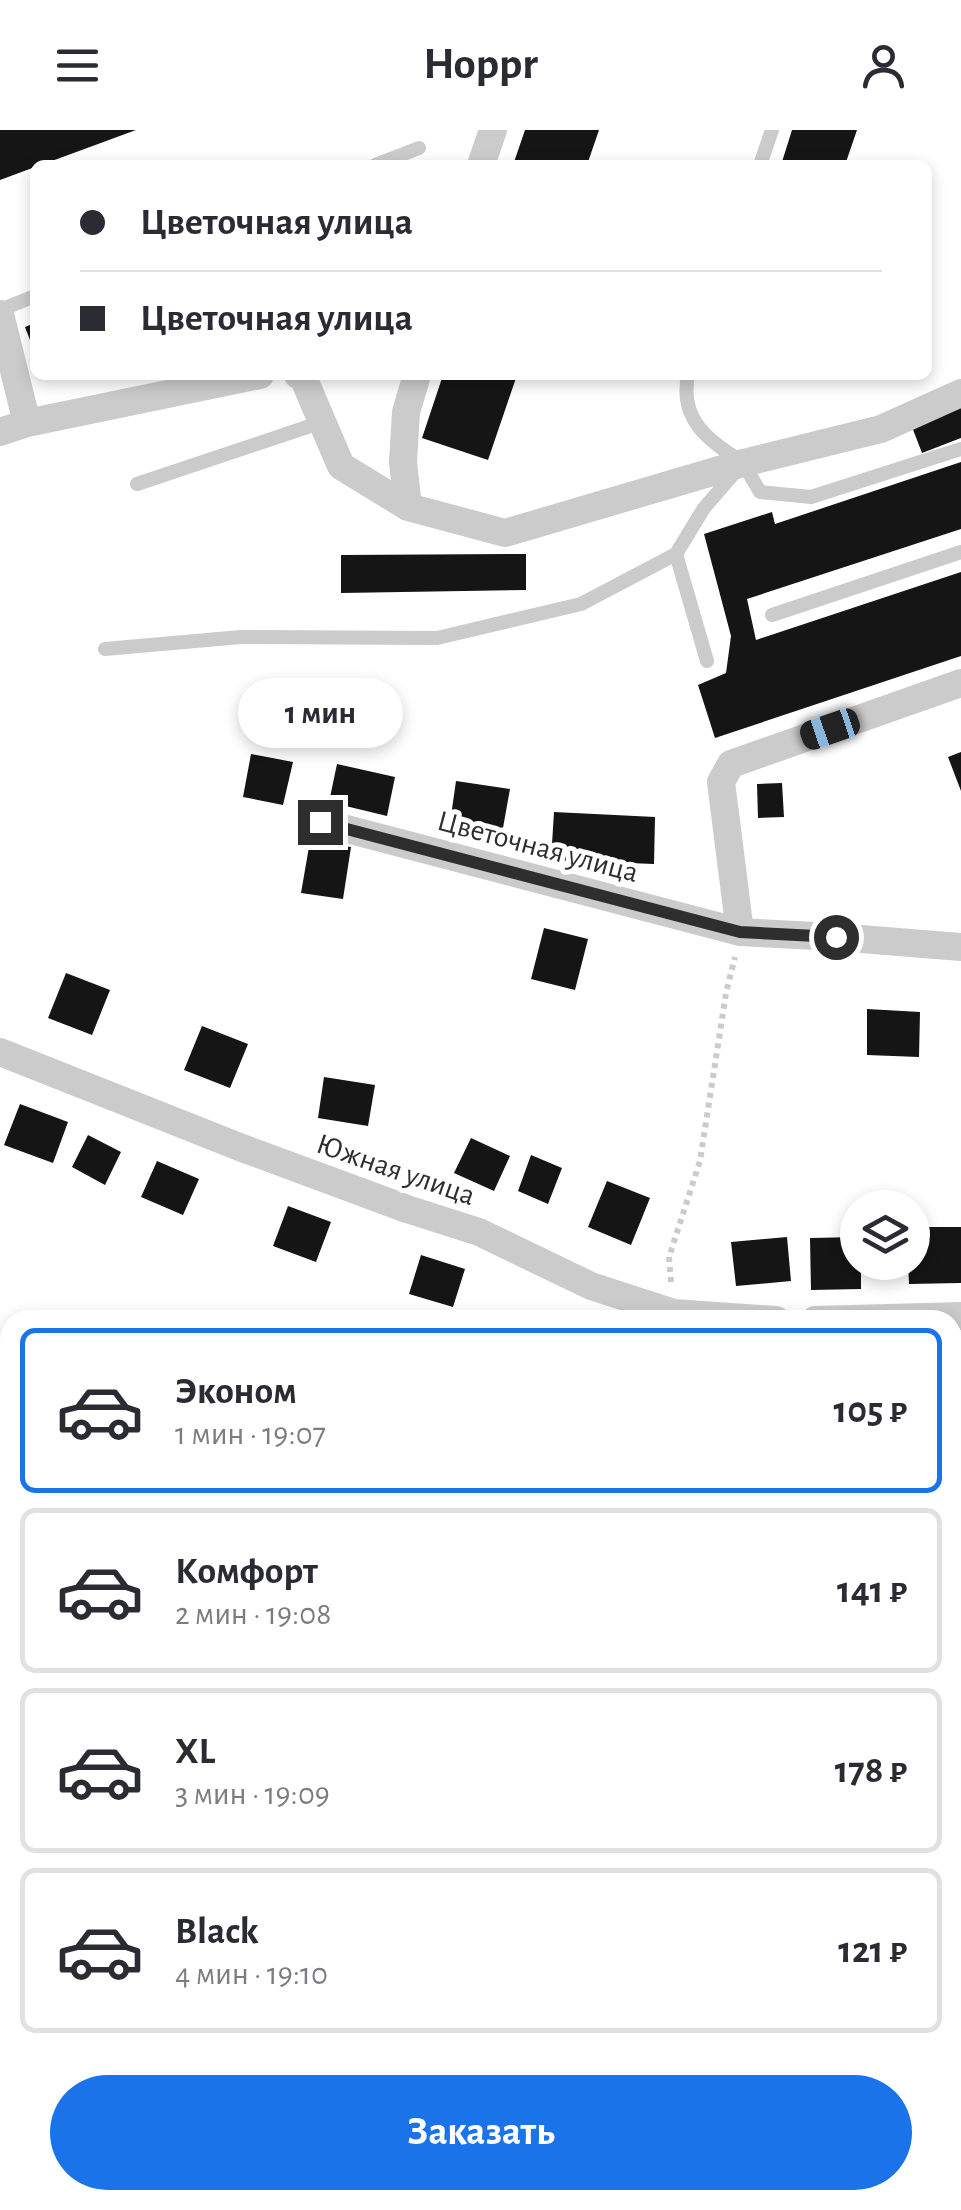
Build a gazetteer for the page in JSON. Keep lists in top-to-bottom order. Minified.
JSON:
{"streets":{"street":["Цветочная улица","Южная улица"]},"page":{"header":"Hoppr","banner":["Цветочная улица","Цветочная улица"],"bubble":"1 мин","list":[{"name":"Эконом","note":"1 мин · 19:07","value":"105 ₽"},{"name":"Комфорт","note":"2 мин · 19:08","value":"141 ₽"},{"name":"XL","note":"3 мин · 19:09","value":"178 ₽"},{"name":"Black","note":"4 мин · 19:10","value":"121 ₽"}],"buttons":"Заказать"}}
